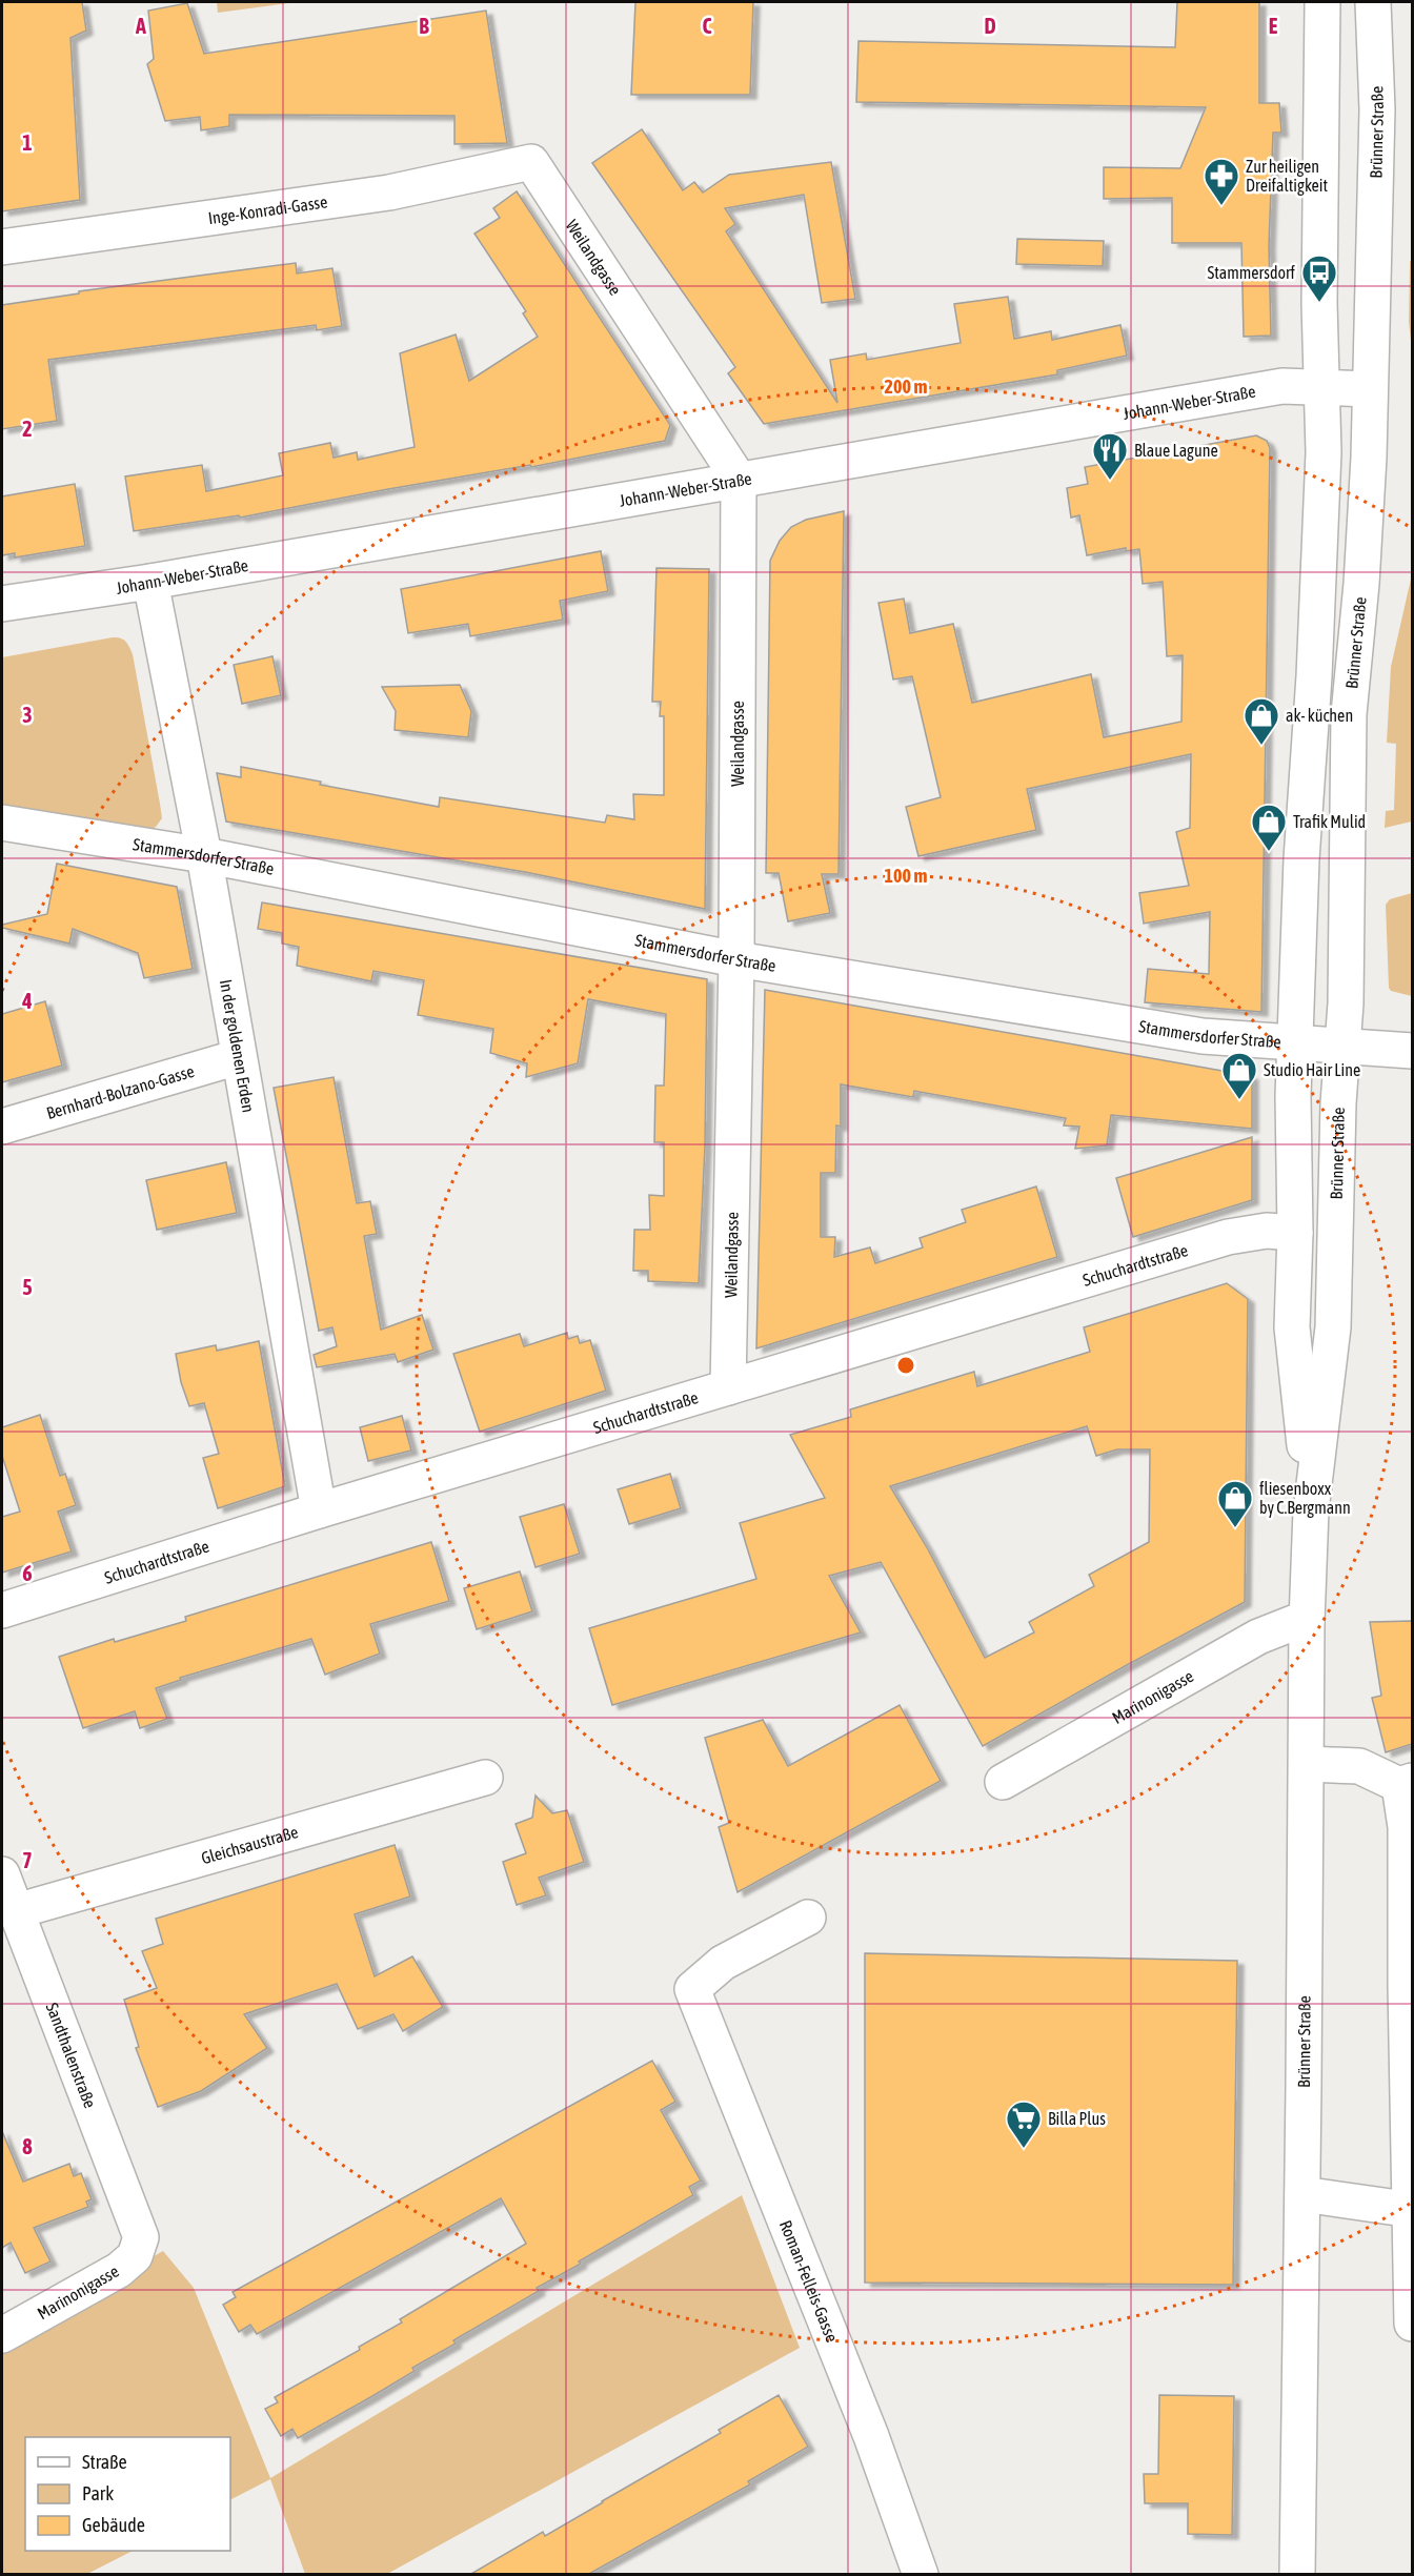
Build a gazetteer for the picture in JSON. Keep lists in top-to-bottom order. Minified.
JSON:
{"streets":{"street":["Brünner Straße","Inge-Konradi-Gasse","Weilandgasse","Johann-Weber-Straße","Stammersdorfer Straße","In der goldenen Erden","Bernhard-Bolzano-Gasse","Schuchardtstraße","Marinonigasse","Gleichsaustraße","Sandthalenstraße","Roman-Felleis-Gasse"]},"crossings":[["Brünner Straße","Johann-Weber-Straße"],["Brünner Straße","Stammersdorfer Straße"],["Brünner Straße","Schuchardtstraße"],["Brünner Straße","Marinonigasse"],["Inge-Konradi-Gasse","Weilandgasse"],["Weilandgasse","Johann-Weber-Straße"],["Weilandgasse","Stammersdorfer Straße"],["Weilandgasse","Schuchardtstraße"],["Johann-Weber-Straße","In der goldenen Erden"],["Stammersdorfer Straße","In der goldenen Erden"],["In der goldenen Erden","Bernhard-Bolzano-Gasse"],["In der goldenen Erden","Schuchardtstraße"],["Marinonigasse","Sandthalenstraße"],["Gleichsaustraße","Sandthalenstraße"]],"places":{"pharmacy":["Zur heiligen Dreifaltigkeit"],"bus stop":["Stammersdorf"],"restaurant":["Blaue Lagune"],"shop":["ak- küchen","Trafik Mulid","Studio Hair Line","fliesenboxx by C.Bergmann"],"supermarket":["Billa Plus"]},"legend":["Straße","Park","Gebäude"],"grid":{"columns":["A","B","C","D","E"],"rows":["1","2","3","4","5","6","7","8"]},"rings":["200 m","100 m"]}
